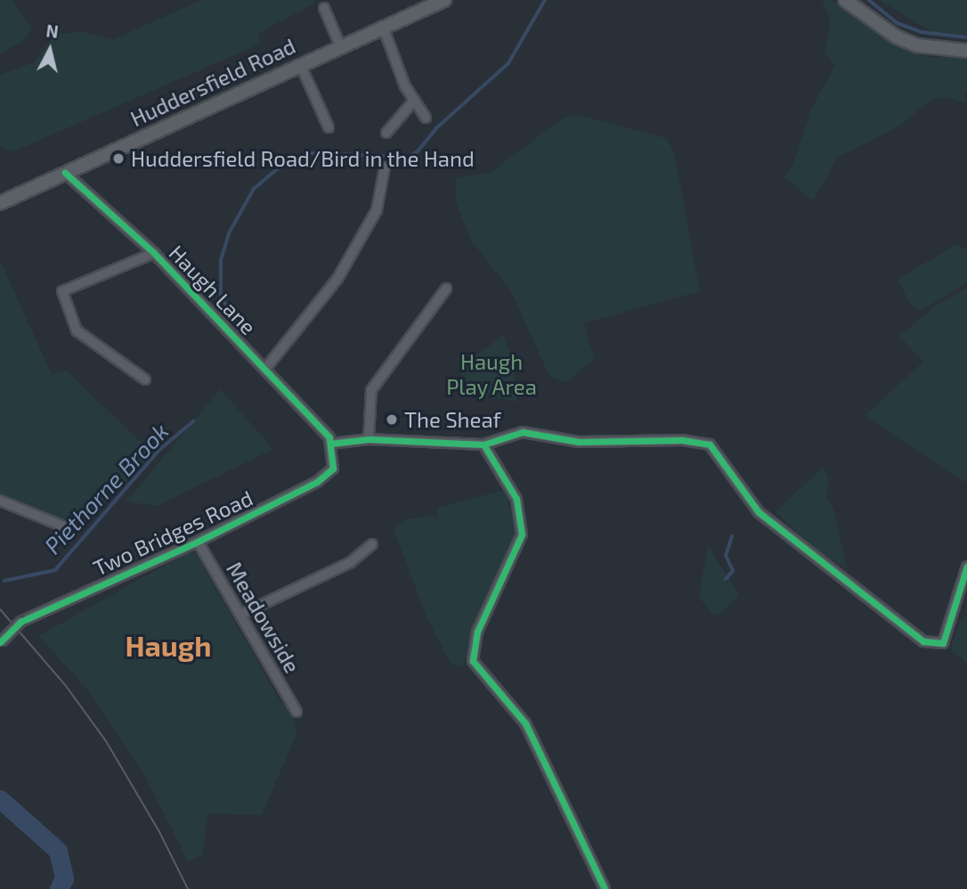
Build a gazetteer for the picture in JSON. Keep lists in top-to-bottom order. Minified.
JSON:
{"streets":{"main road":["Huddersfield Road"],"street":["Haugh Lane","Two Bridges Road","Meadowside"]},"crossings":[["Huddersfield Road","Haugh Lane"],["Haugh Lane","Two Bridges Road"],["Two Bridges Road","Meadowside"]],"districts":["Haugh"],"water":["Piethorne Brook"],"parks":["Haugh Play Area"],"places":["Huddersfield Road/Bird in the Hand","The Sheaf"],"north":"top"}
